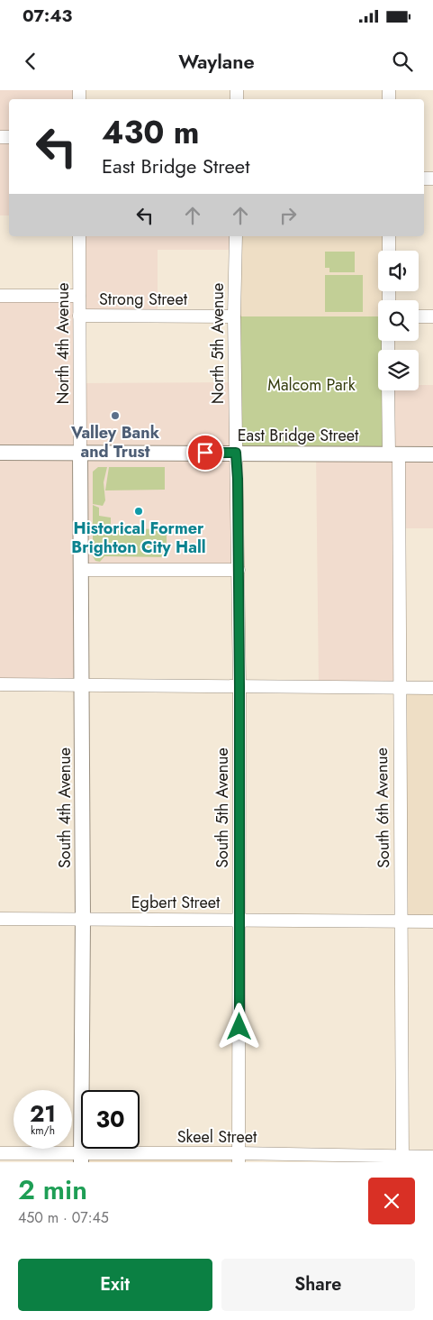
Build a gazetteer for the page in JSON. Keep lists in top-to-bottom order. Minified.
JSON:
{"streets":{"main road":["East Bridge Street","South 4th Avenue"],"street":["Strong Street","North 4th Avenue","North 5th Avenue","South 5th Avenue","South 6th Avenue","Egbert Street","Skeel Street"]},"crossings":[["Strong Street","North 4th Avenue"],["Strong Street","North 5th Avenue"],["North 4th Avenue","East Bridge Street"],["North 4th Avenue","South 4th Avenue"],["North 5th Avenue","East Bridge Street"],["North 5th Avenue","South 5th Avenue"],["East Bridge Street","South 4th Avenue"],["East Bridge Street","South 5th Avenue"],["East Bridge Street","South 6th Avenue"],["South 4th Avenue","Egbert Street"],["South 4th Avenue","Skeel Street"],["South 5th Avenue","Egbert Street"],["South 5th Avenue","Skeel Street"],["South 6th Avenue","Egbert Street"],["South 6th Avenue","Skeel Street"]],"parks":["Malcom Park"],"places":["Valley Bank and Trust","Historical Former Brighton City Hall"],"page":{"status":"07:43","header":"Waylane","turn":["430 m","East Bridge Street"],"speed":"21 km/h","limit":"30","heading":["2 min","450 m · 07:45"],"buttons":["Exit","Share"]}}
